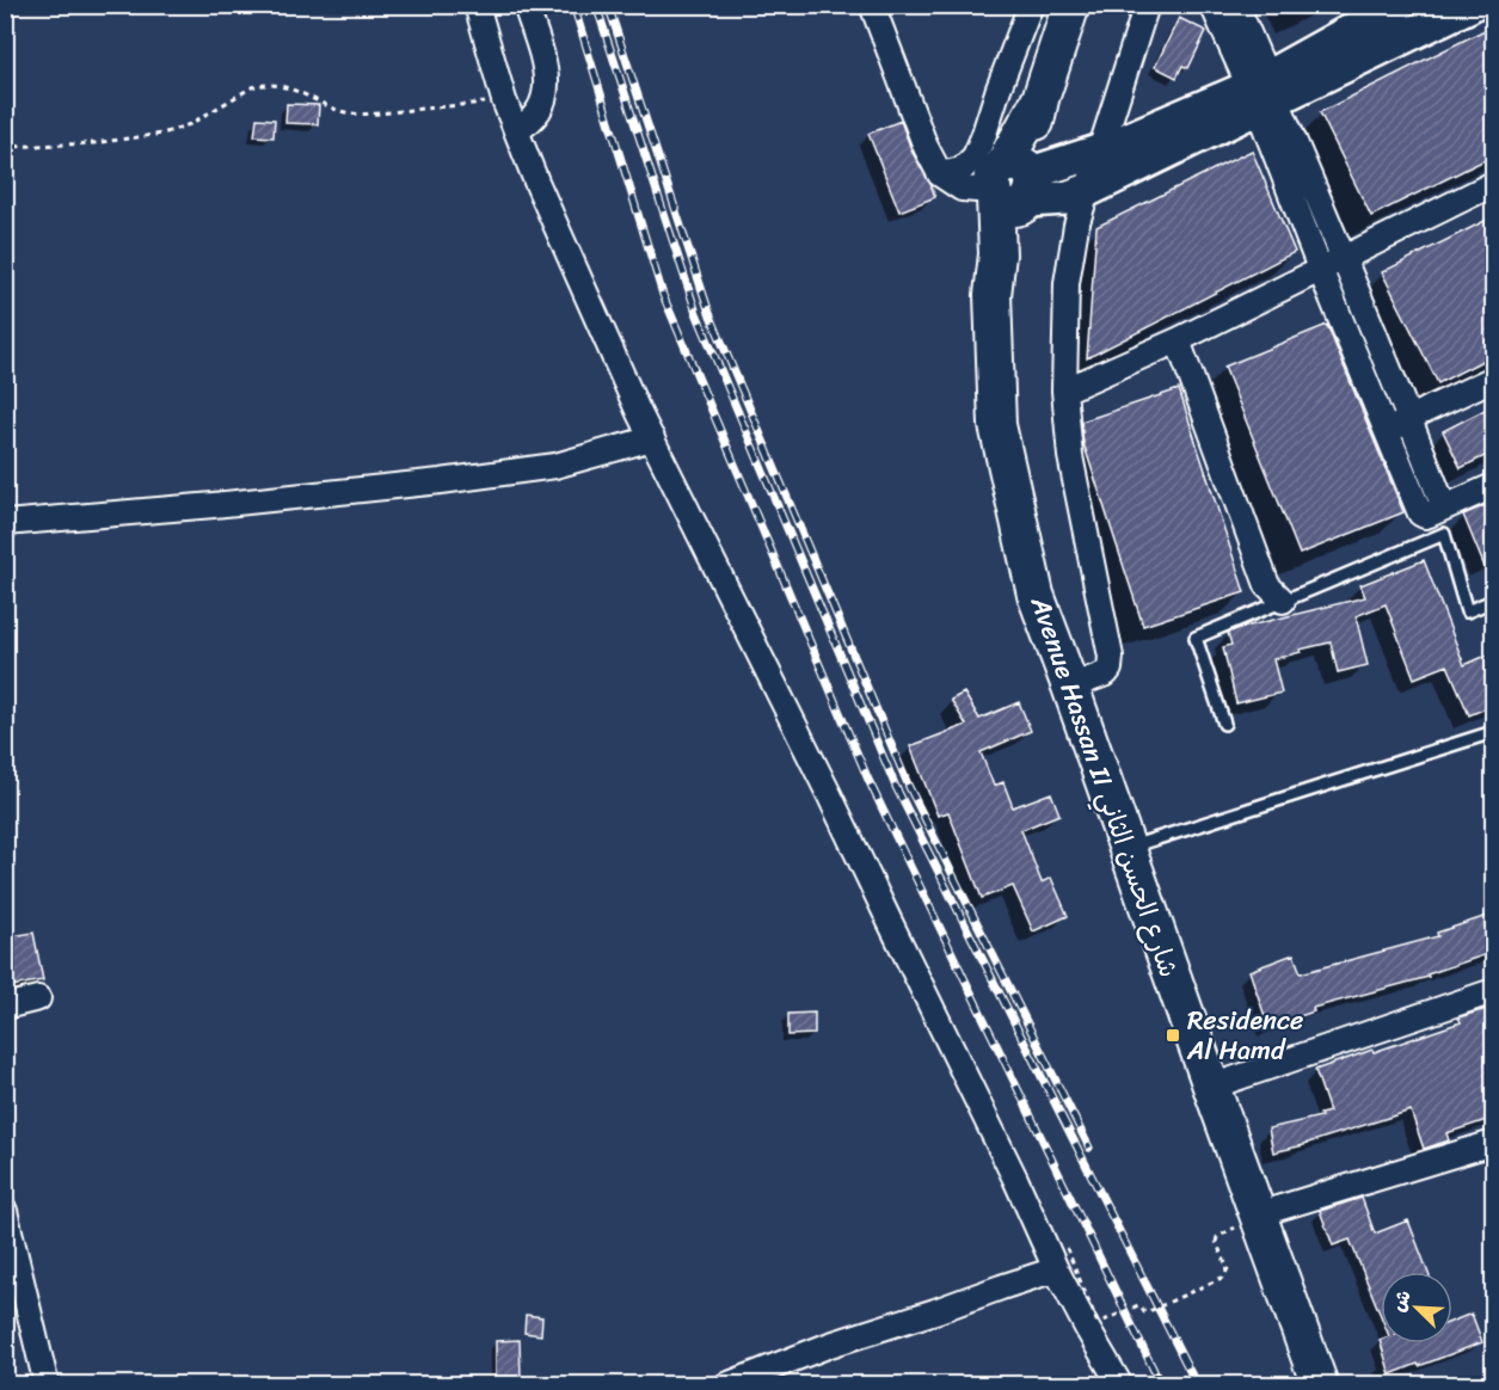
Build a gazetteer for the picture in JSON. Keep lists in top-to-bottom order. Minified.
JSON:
{"streets":{"main road":["Avenue Hassan II شارع الحسن الثاني"]},"places":{"transit":["Residence Al Hamd"]},"north":"top left"}
